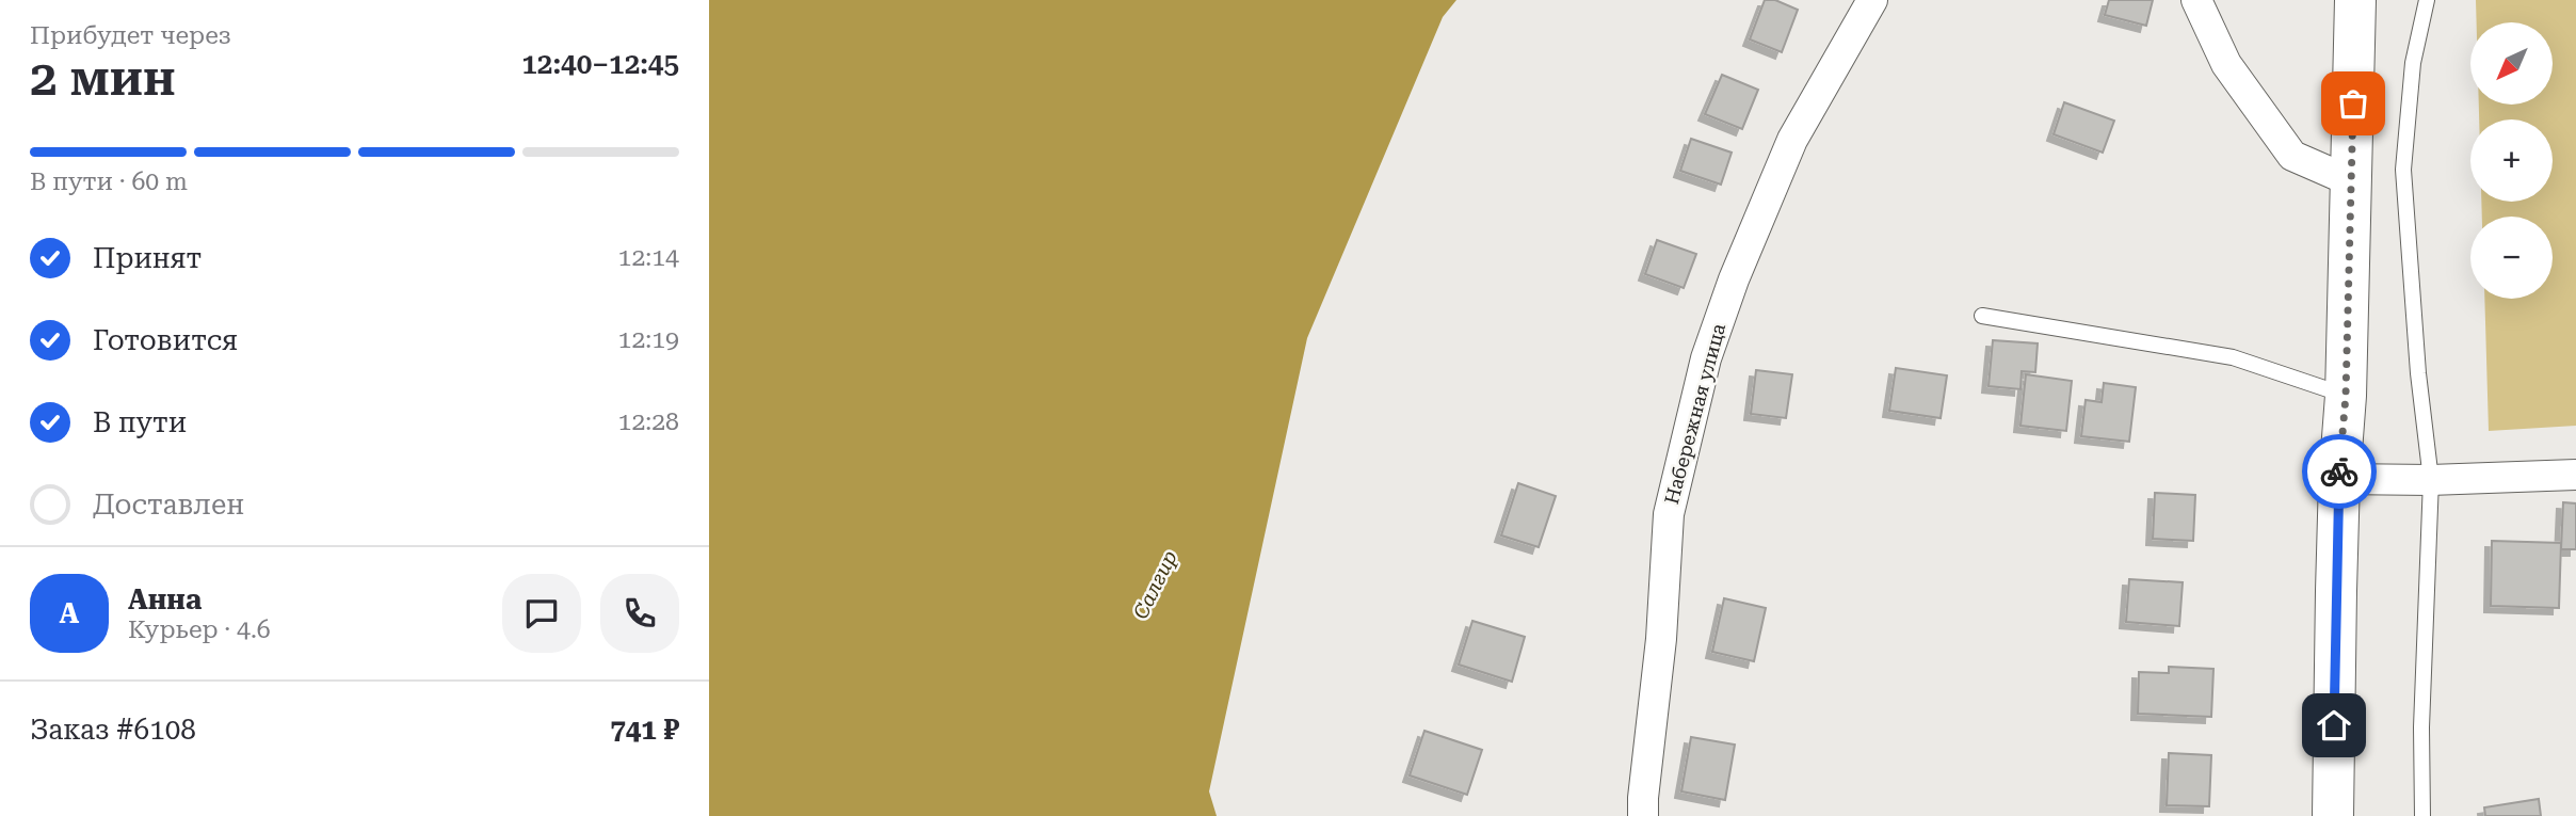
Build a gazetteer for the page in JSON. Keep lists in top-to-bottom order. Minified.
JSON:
{"streets":{"street":["Набережная улица"]},"water":["Салгир"],"north":"bottom left","page":{"heading":["2 мин","Прибудет через","12:40–12:45"],"panel":["Анна","Курьер · 4.6","Заказ #6108","741 ₽"],"map_buttons":["+","−"],"bar":"В пути · 60 m","list":[["Принят","12:14"],["Готовится","12:19"],["В пути","12:28"],"Доставлен"],"round":"А"}}
